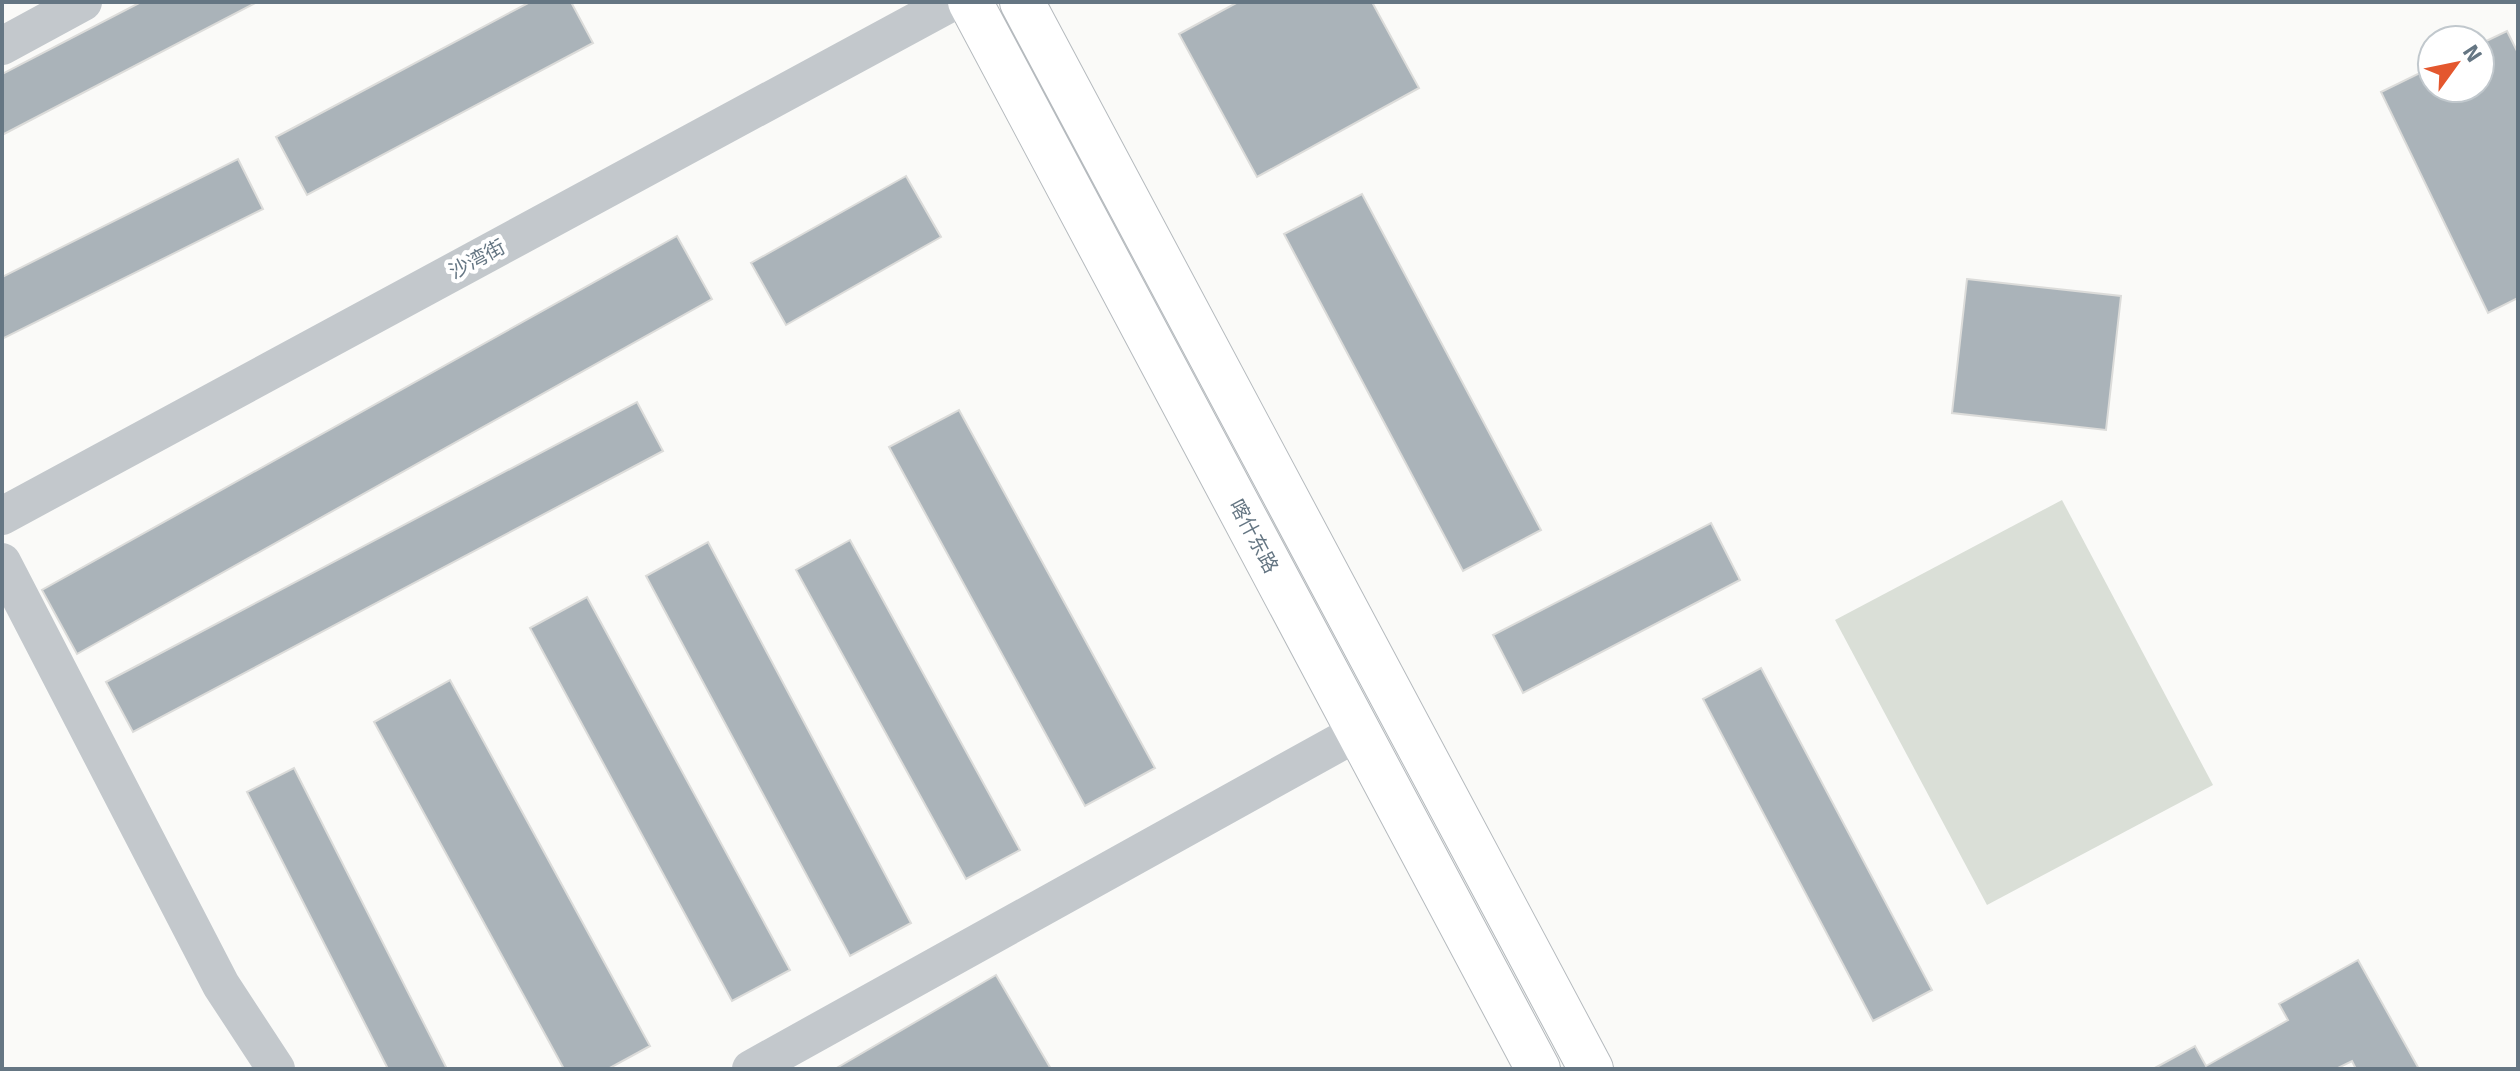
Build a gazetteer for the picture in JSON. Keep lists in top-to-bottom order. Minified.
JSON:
{"streets":{"main road":["喀什东路"],"street":["沙湾街"]},"north":"top right"}
